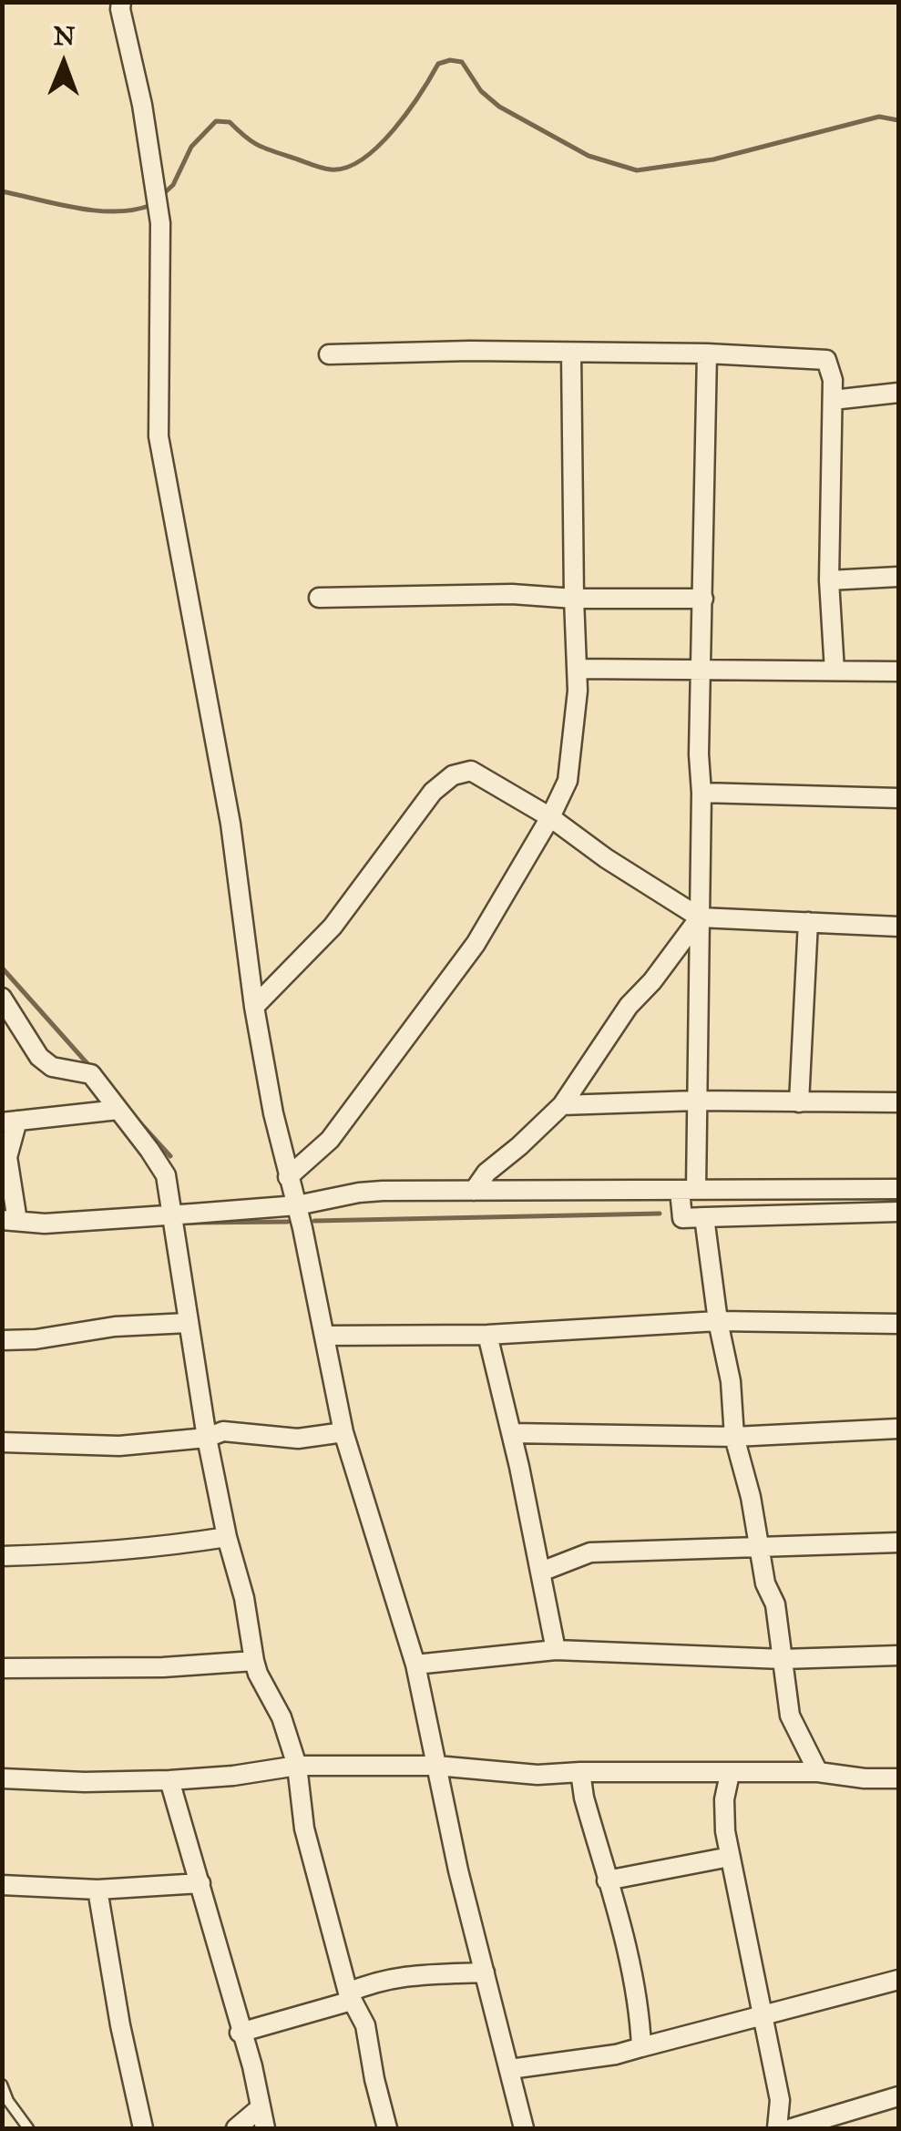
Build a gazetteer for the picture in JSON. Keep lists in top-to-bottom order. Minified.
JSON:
{"north":"top"}
